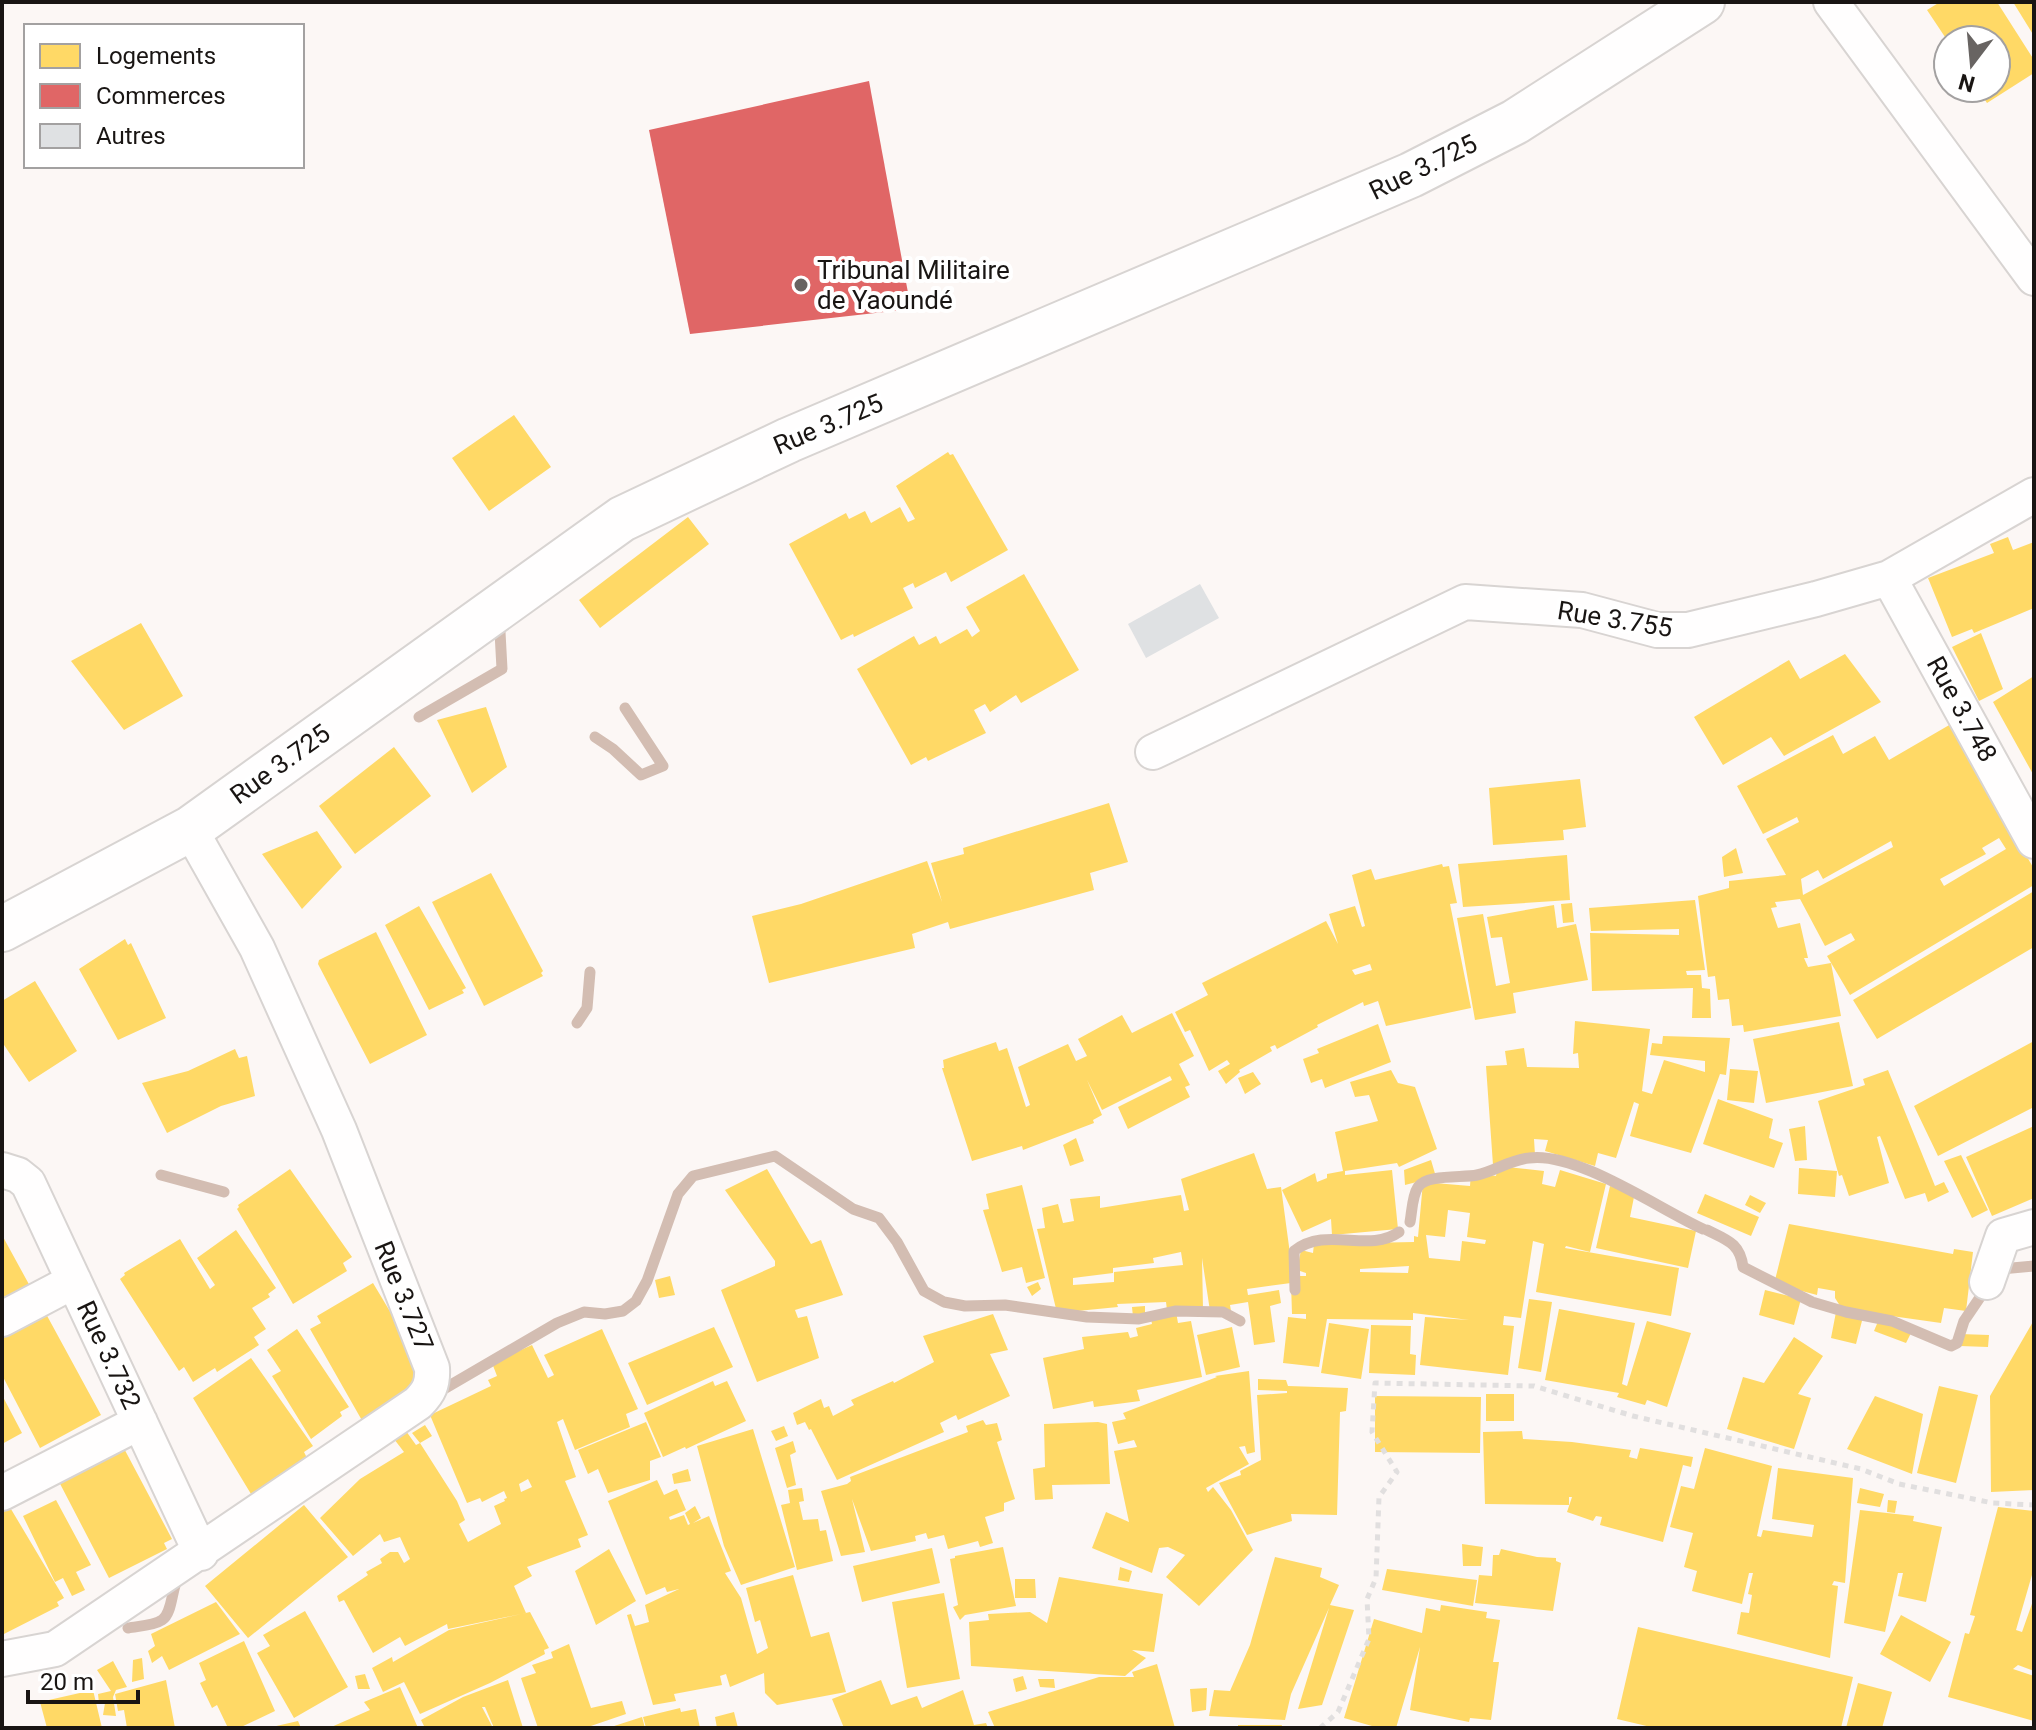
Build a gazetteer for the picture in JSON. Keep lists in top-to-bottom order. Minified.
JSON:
{"streets":{"street":["Rue 3.725","Rue 3.755","Rue 3.748","Rue 3.727","Rue 3.732"]},"crossings":[["Rue 3.725","Rue 3.727"],["Rue 3.755","Rue 3.748"],["Rue 3.727","Rue 3.732"]],"places":["Tribunal Militaire de Yaoundé"],"legend":["Logements","Commerces","Autres"],"scale_bar":"20 m","north":"bottom"}
